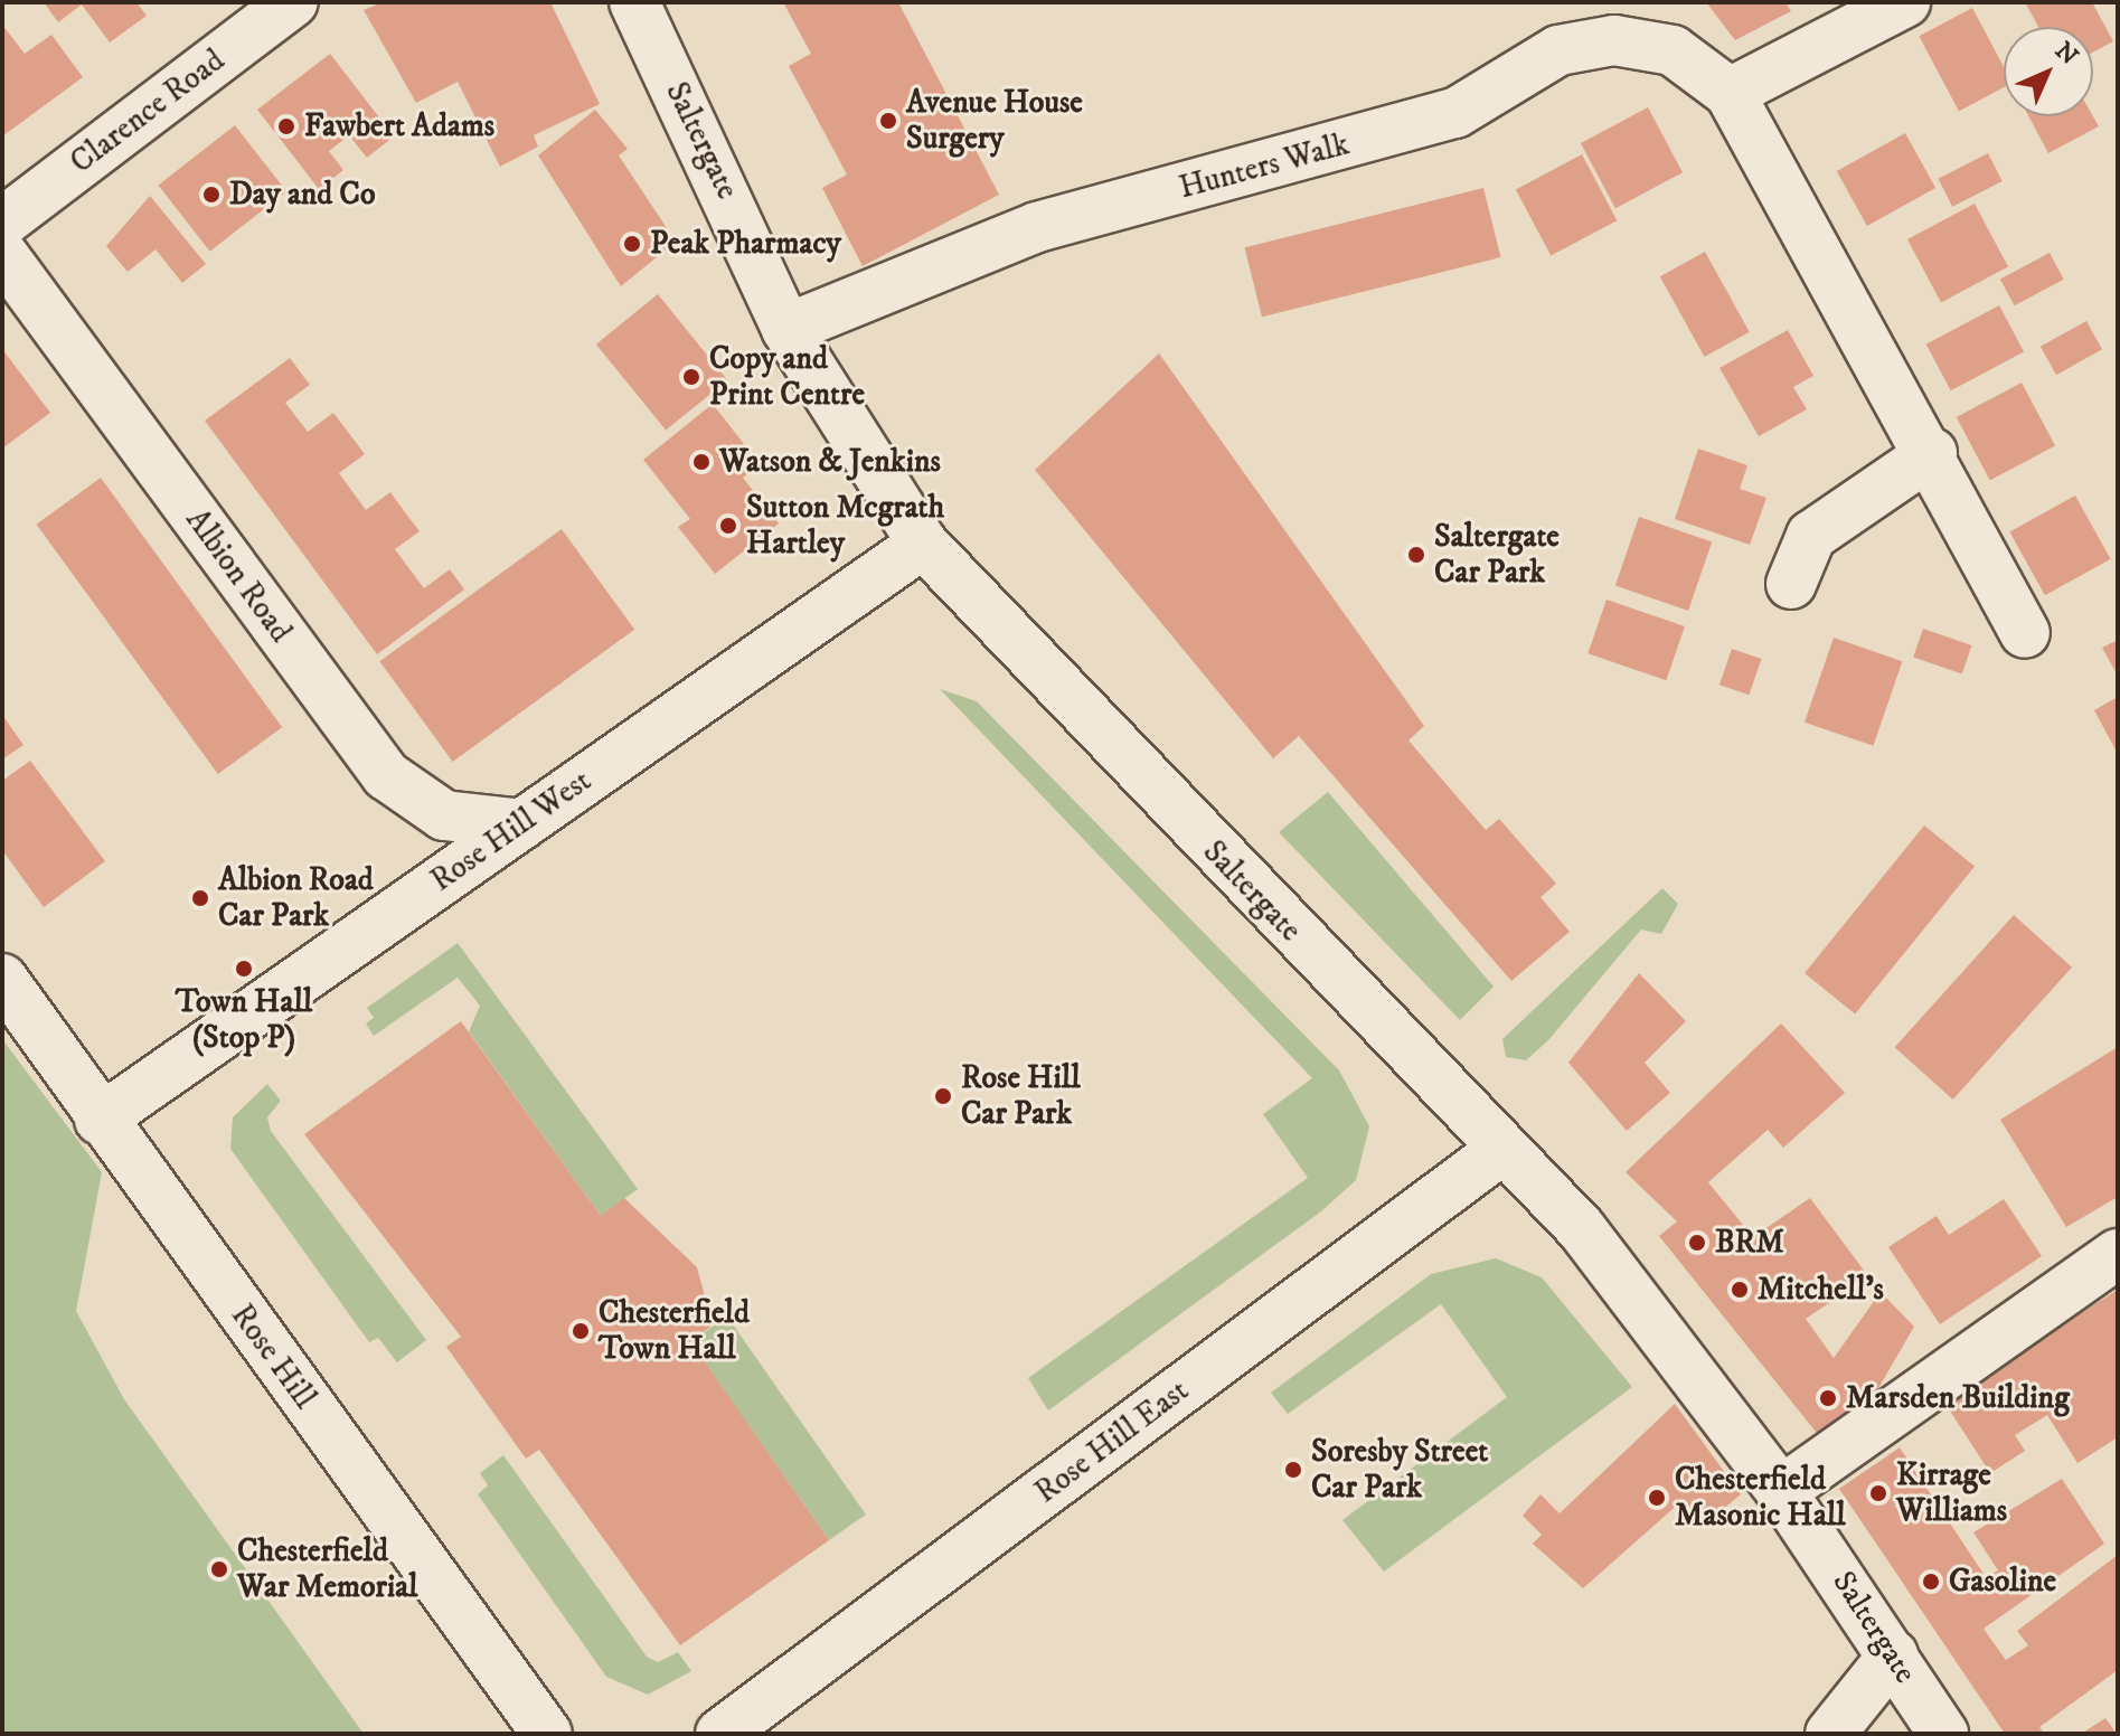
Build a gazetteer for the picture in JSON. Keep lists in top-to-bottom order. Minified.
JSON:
{"streets":{"street":["Clarence Road","Saltergate","Hunters Walk","Albion Road","Rose Hill West","Rose Hill","Rose Hill East"]},"crossings":[["Saltergate","Hunters Walk"],["Saltergate","Rose Hill West"],["Saltergate","Rose Hill East"],["Albion Road","Rose Hill West"],["Rose Hill West","Rose Hill"]],"places":["Avenue House Surgery","Fawbert Adams","Day and Co","Peak Pharmacy","Copy and Print Centre","Watson & Jenkins","Sutton Mcgrath Hartley","Saltergate Car Park","Albion Road Car Park","Town Hall (Stop P)","Rose Hill Car Park","BRM","Mitchell's","Chesterfield Town Hall","Marsden Building","Soresby Street Car Park","Kirrage Williams","Chesterfield Masonic Hall","Chesterfield War Memorial","Gasoline"],"north":"top right"}
